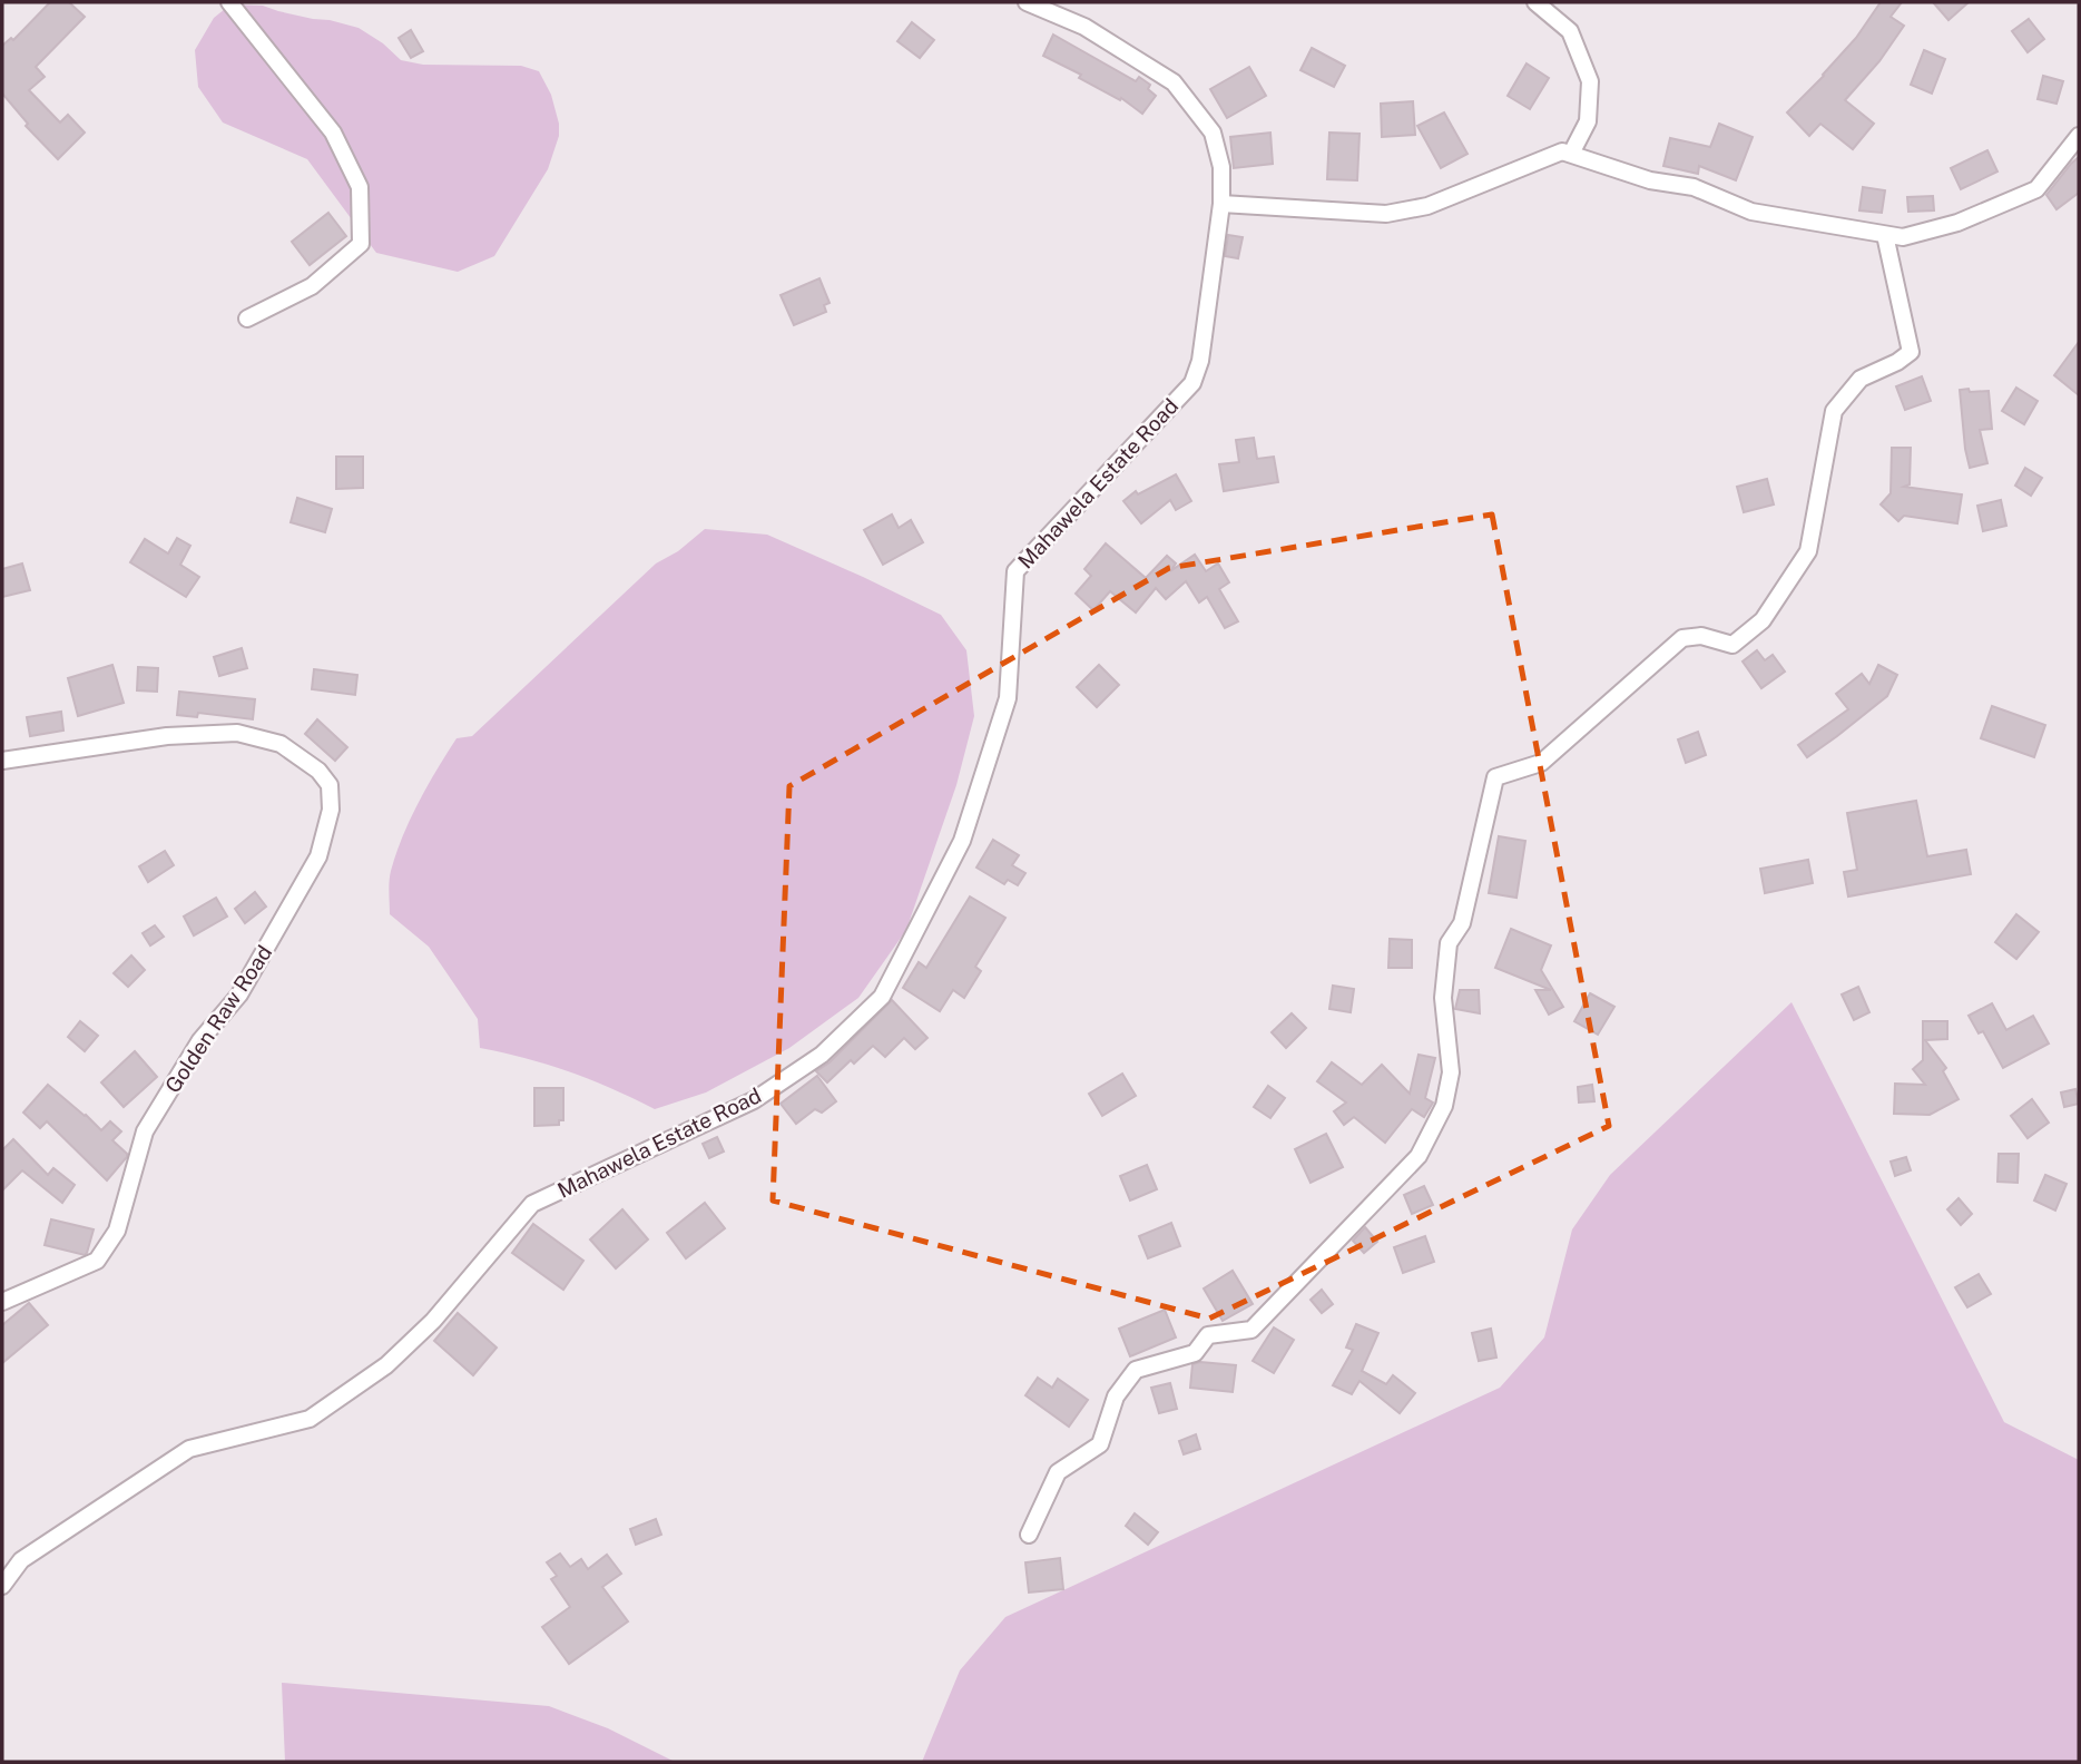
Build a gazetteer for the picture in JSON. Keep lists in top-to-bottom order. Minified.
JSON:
{"streets":{"street":["Mahawela Estate Road","Golden Raw Road"]}}
